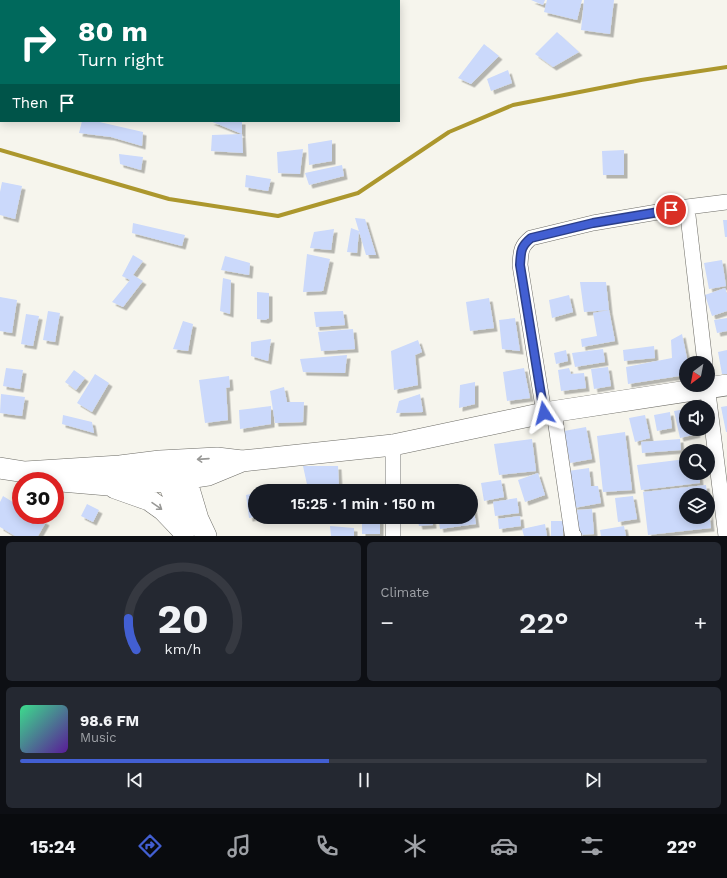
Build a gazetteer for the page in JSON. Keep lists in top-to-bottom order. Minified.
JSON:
{"north":"bottom left","page":{"turn":["80 m","Turn right"],"then":"Then","limit":"30","trip":"15:25 · 1 min · 150 m","tile":"Climate","heat":["−","22°","+"],"song":["98.6 FM","Music"],"tabs":["15:24","22°"],"gauge":["20","km/h"]}}
